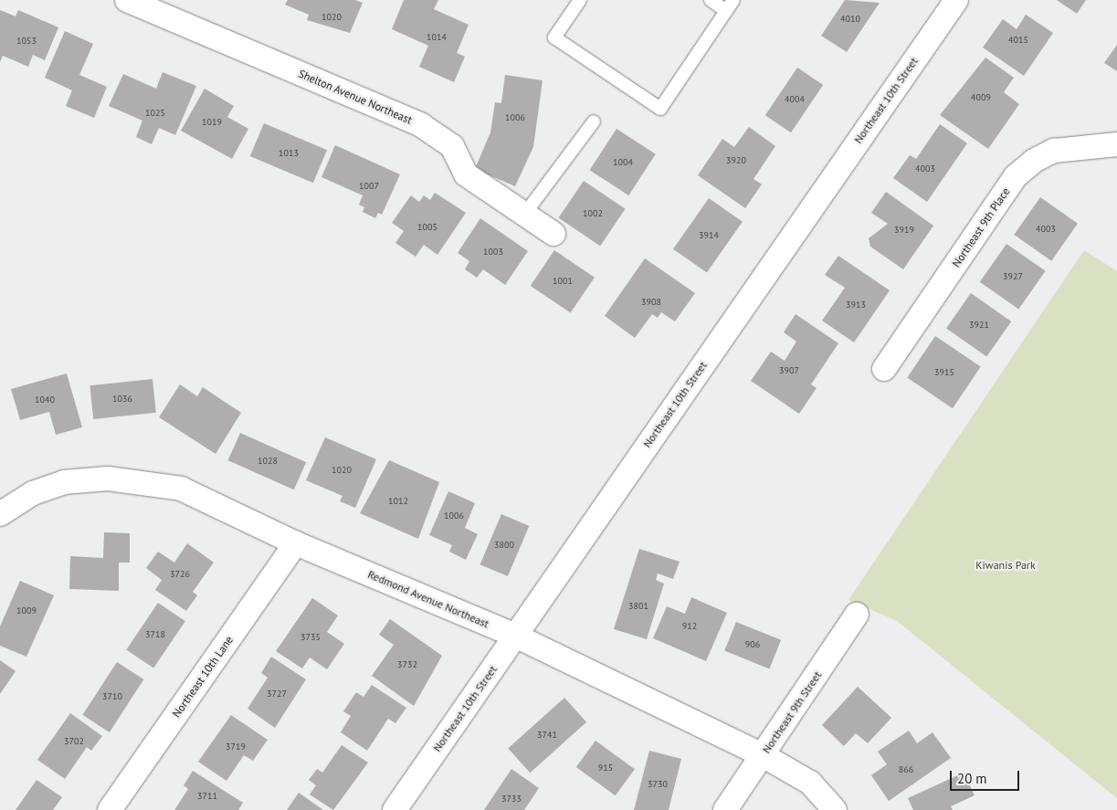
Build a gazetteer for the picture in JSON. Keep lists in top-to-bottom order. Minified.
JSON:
{"streets":{"street":["Shelton Avenue Northeast","Northeast 10th Street","Northeast 9th Place","Redmond Avenue Northeast","Northeast 10th Lane","Northeast 9th Street"]},"crossings":[["Northeast 10th Street","Redmond Avenue Northeast"],["Redmond Avenue Northeast","Northeast 10th Lane"],["Redmond Avenue Northeast","Northeast 9th Street"]],"parks":["Kiwanis Park"],"house_numbers":["1020","4010","1014","4015","1053","4009","4004","1025","1006","1019","1013","3920","1004","4003","1007","1002","1005","4003","3919","3914","1003","3927","1001","3908","3913","3921","3907","3915","1036","1040","1028","1020","1012","1006","3800","3726","3801","1009","912","3718","3735","906","3732","3727","3710","3741","3702","3719","915","866","3730","3711","3733"],"scale_bar":"20 m"}
